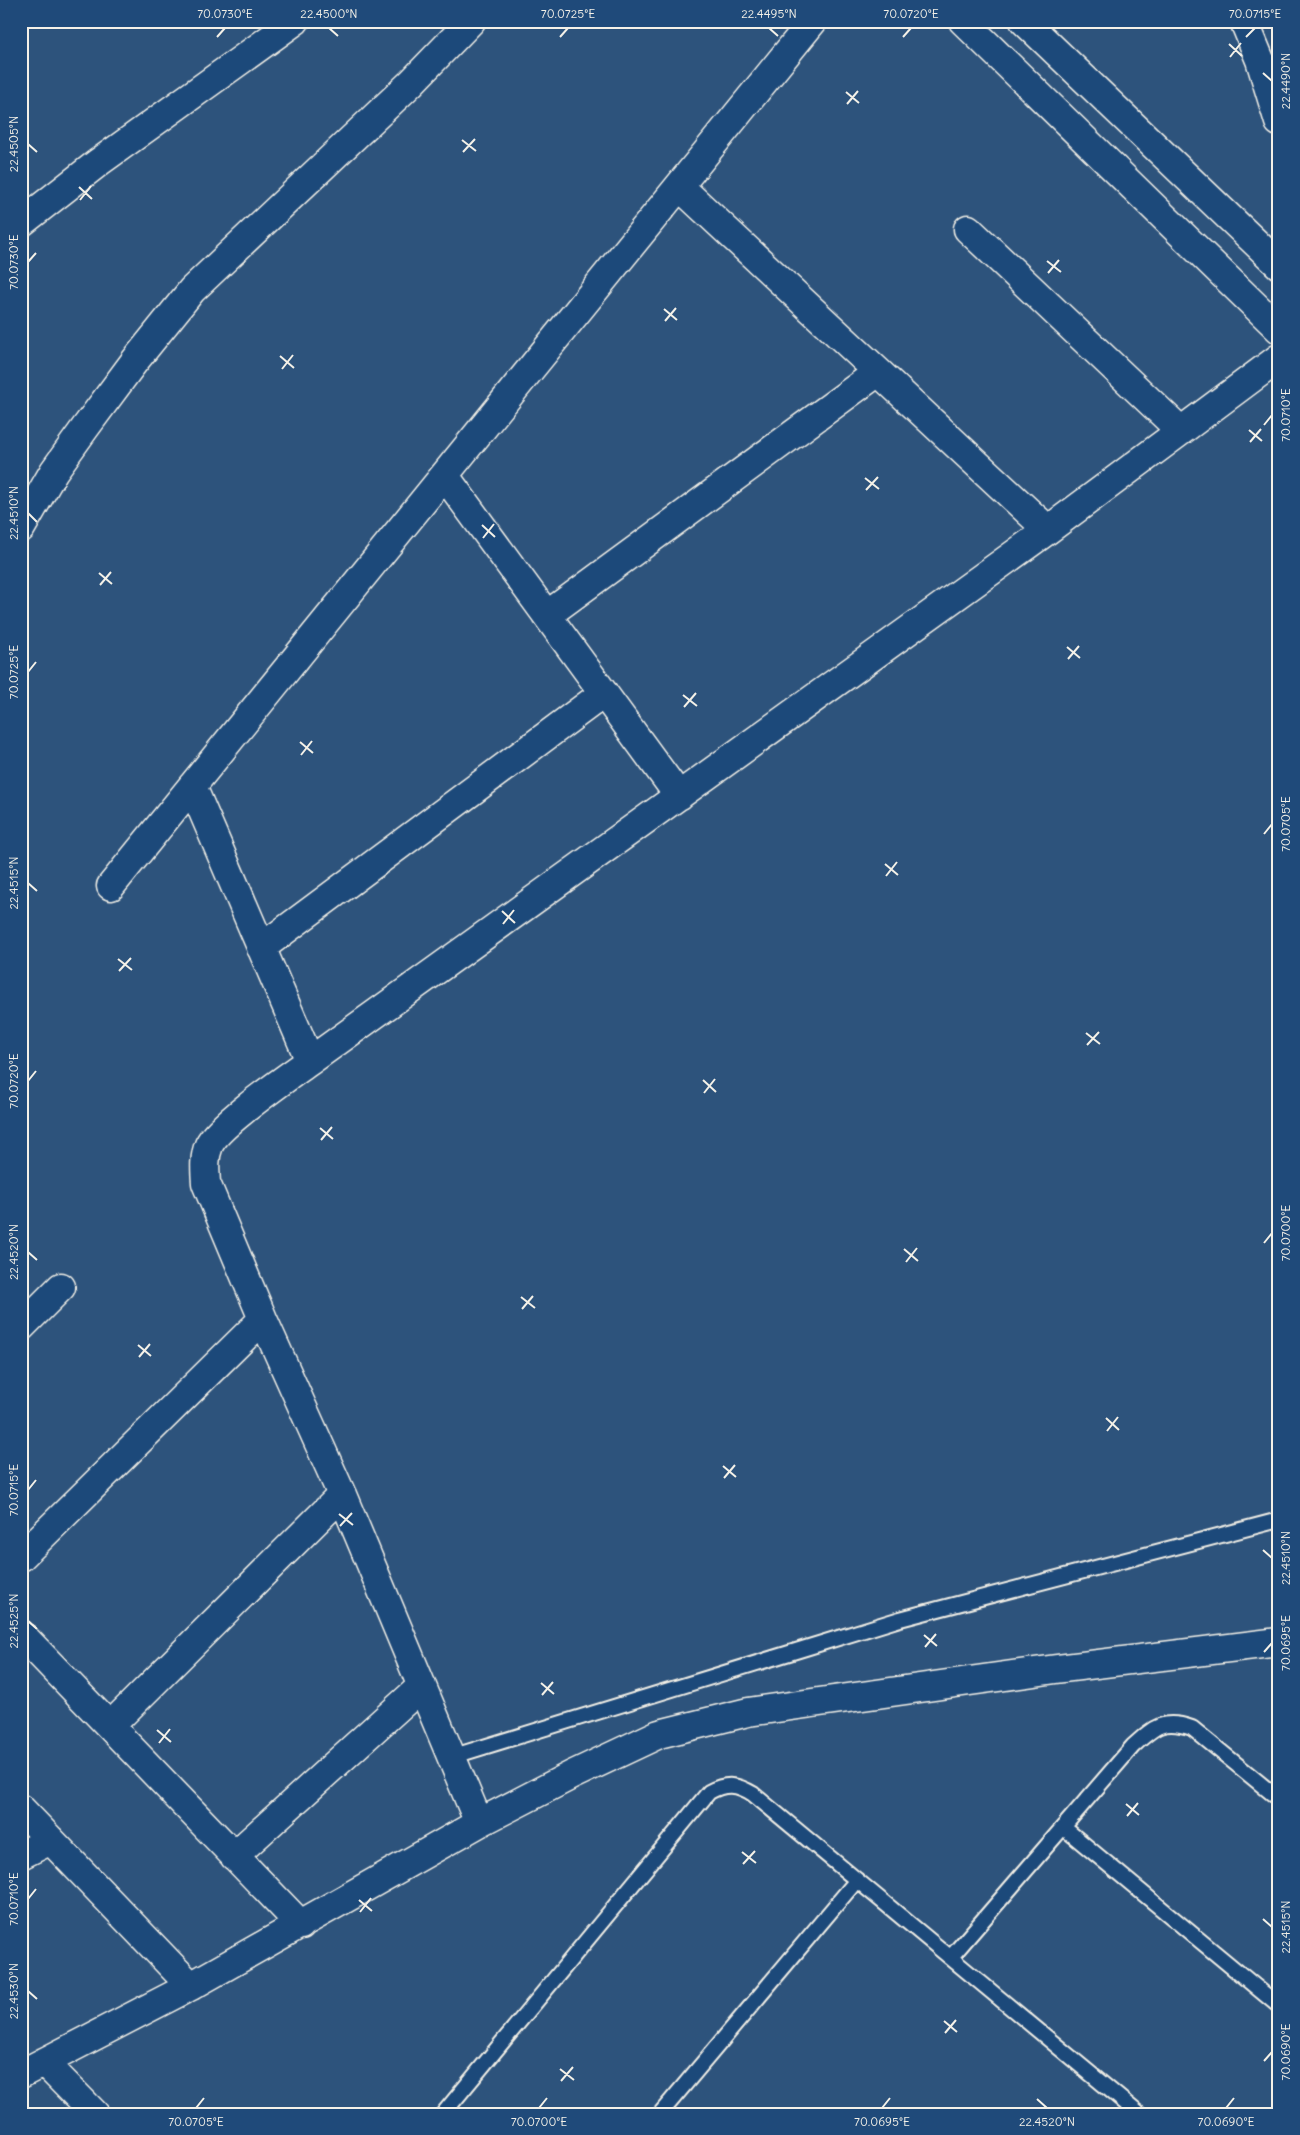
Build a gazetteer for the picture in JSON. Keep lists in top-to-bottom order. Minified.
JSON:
{"coordinates":["70.0730°E","22.4500°N","70.0725°E","22.4495°N","70.0720°E","70.0715°E","22.4490°N","22.4505°N","70.0710°E","22.4510°N","70.0705°E","22.4515°N","70.0700°E","22.4520°N","22.4525°N","70.0695°E","22.4530°N","70.0690°E"]}
